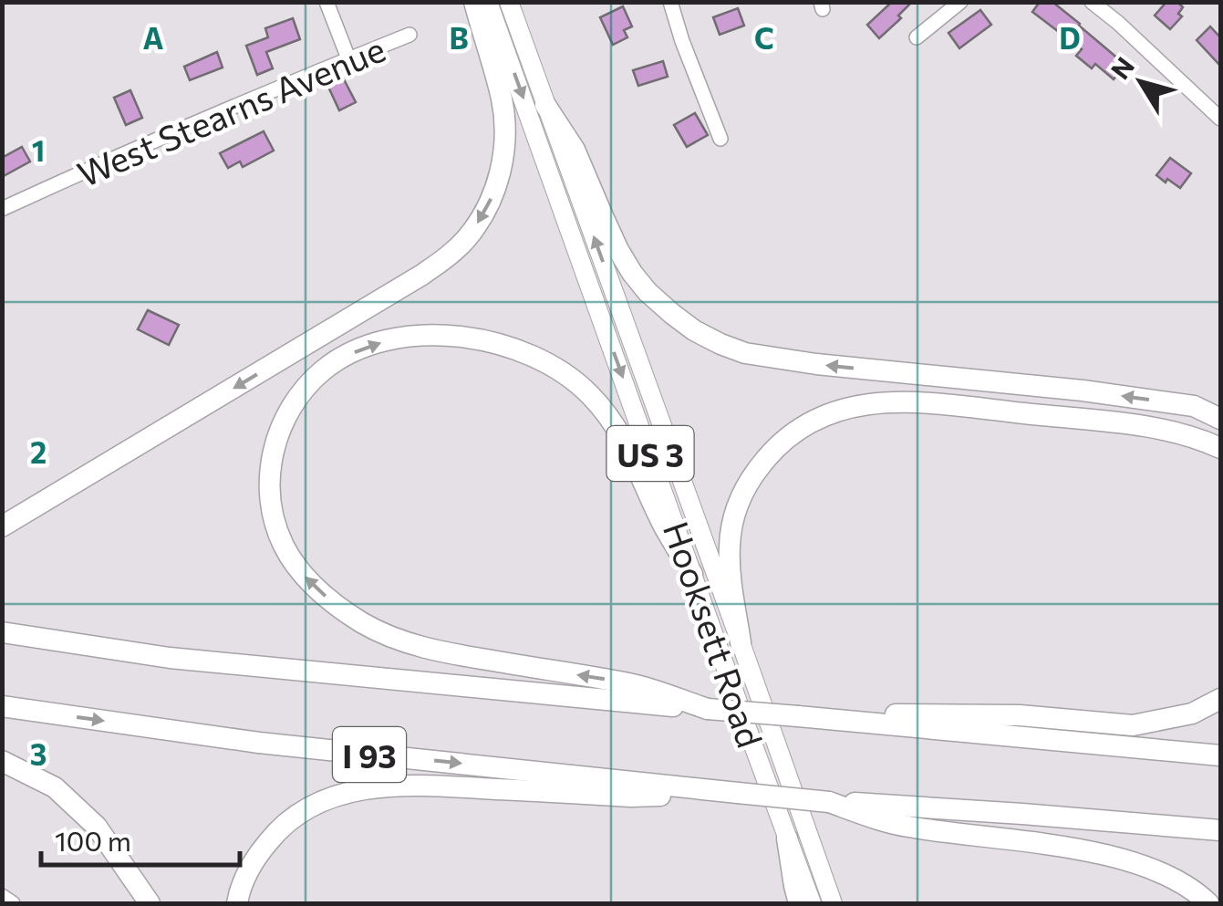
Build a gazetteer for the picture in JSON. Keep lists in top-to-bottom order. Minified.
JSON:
{"streets":{"highway":["I 93"],"main road":["US 3","Hooksett Road"],"street":["West Stearns Avenue"]},"scale_bar":"100 m","north":"top left","grid":{"columns":["A","B","C","D"],"rows":["1","2","3"]}}
